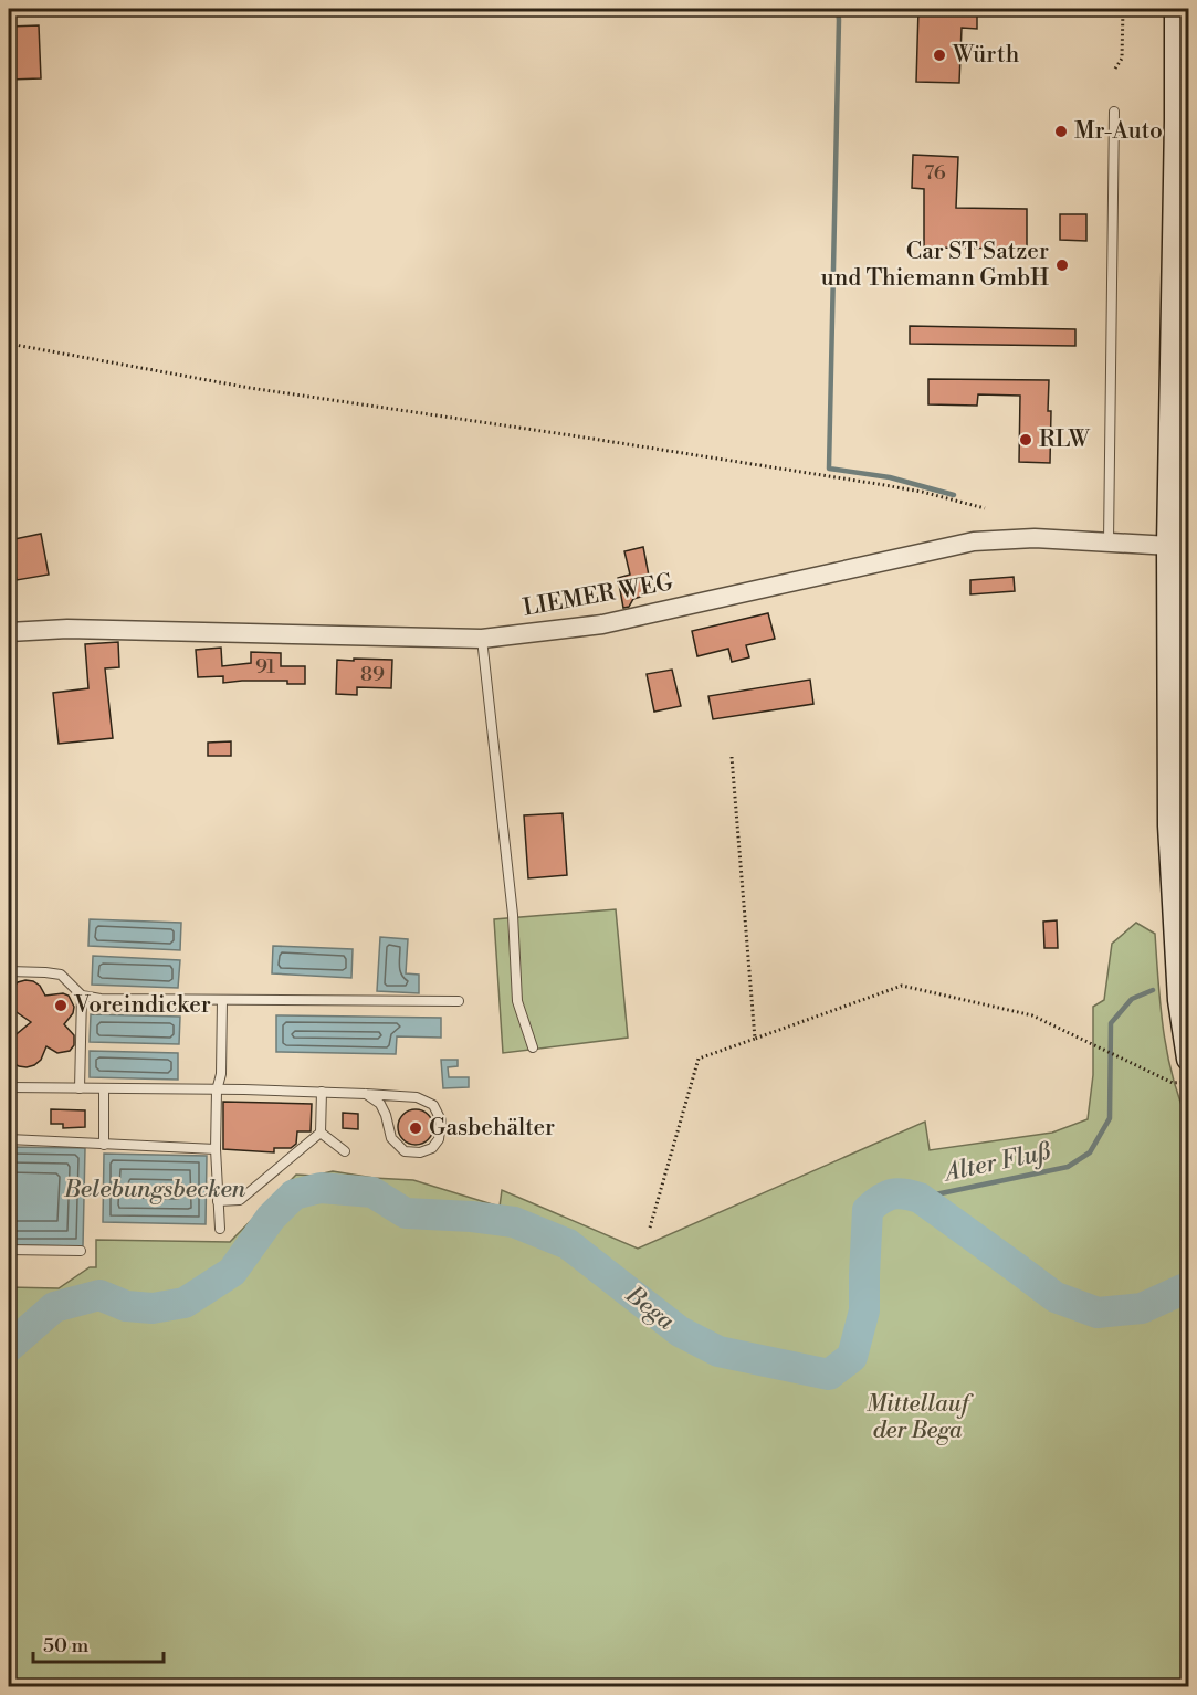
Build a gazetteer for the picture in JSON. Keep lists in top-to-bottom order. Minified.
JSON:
{"streets":{"street":["LIEMER WEG"]},"water":["Alter Fluß","Belebungsbecken","Bega"],"parks":["Mittellauf der Bega"],"places":["Würth","Mr-Auto","Car ST Satzer und Thiemann GmbH","RLW","Voreindicker","Gasbehälter"],"house_numbers":["76","91","89"],"scale_bar":"50 m"}
